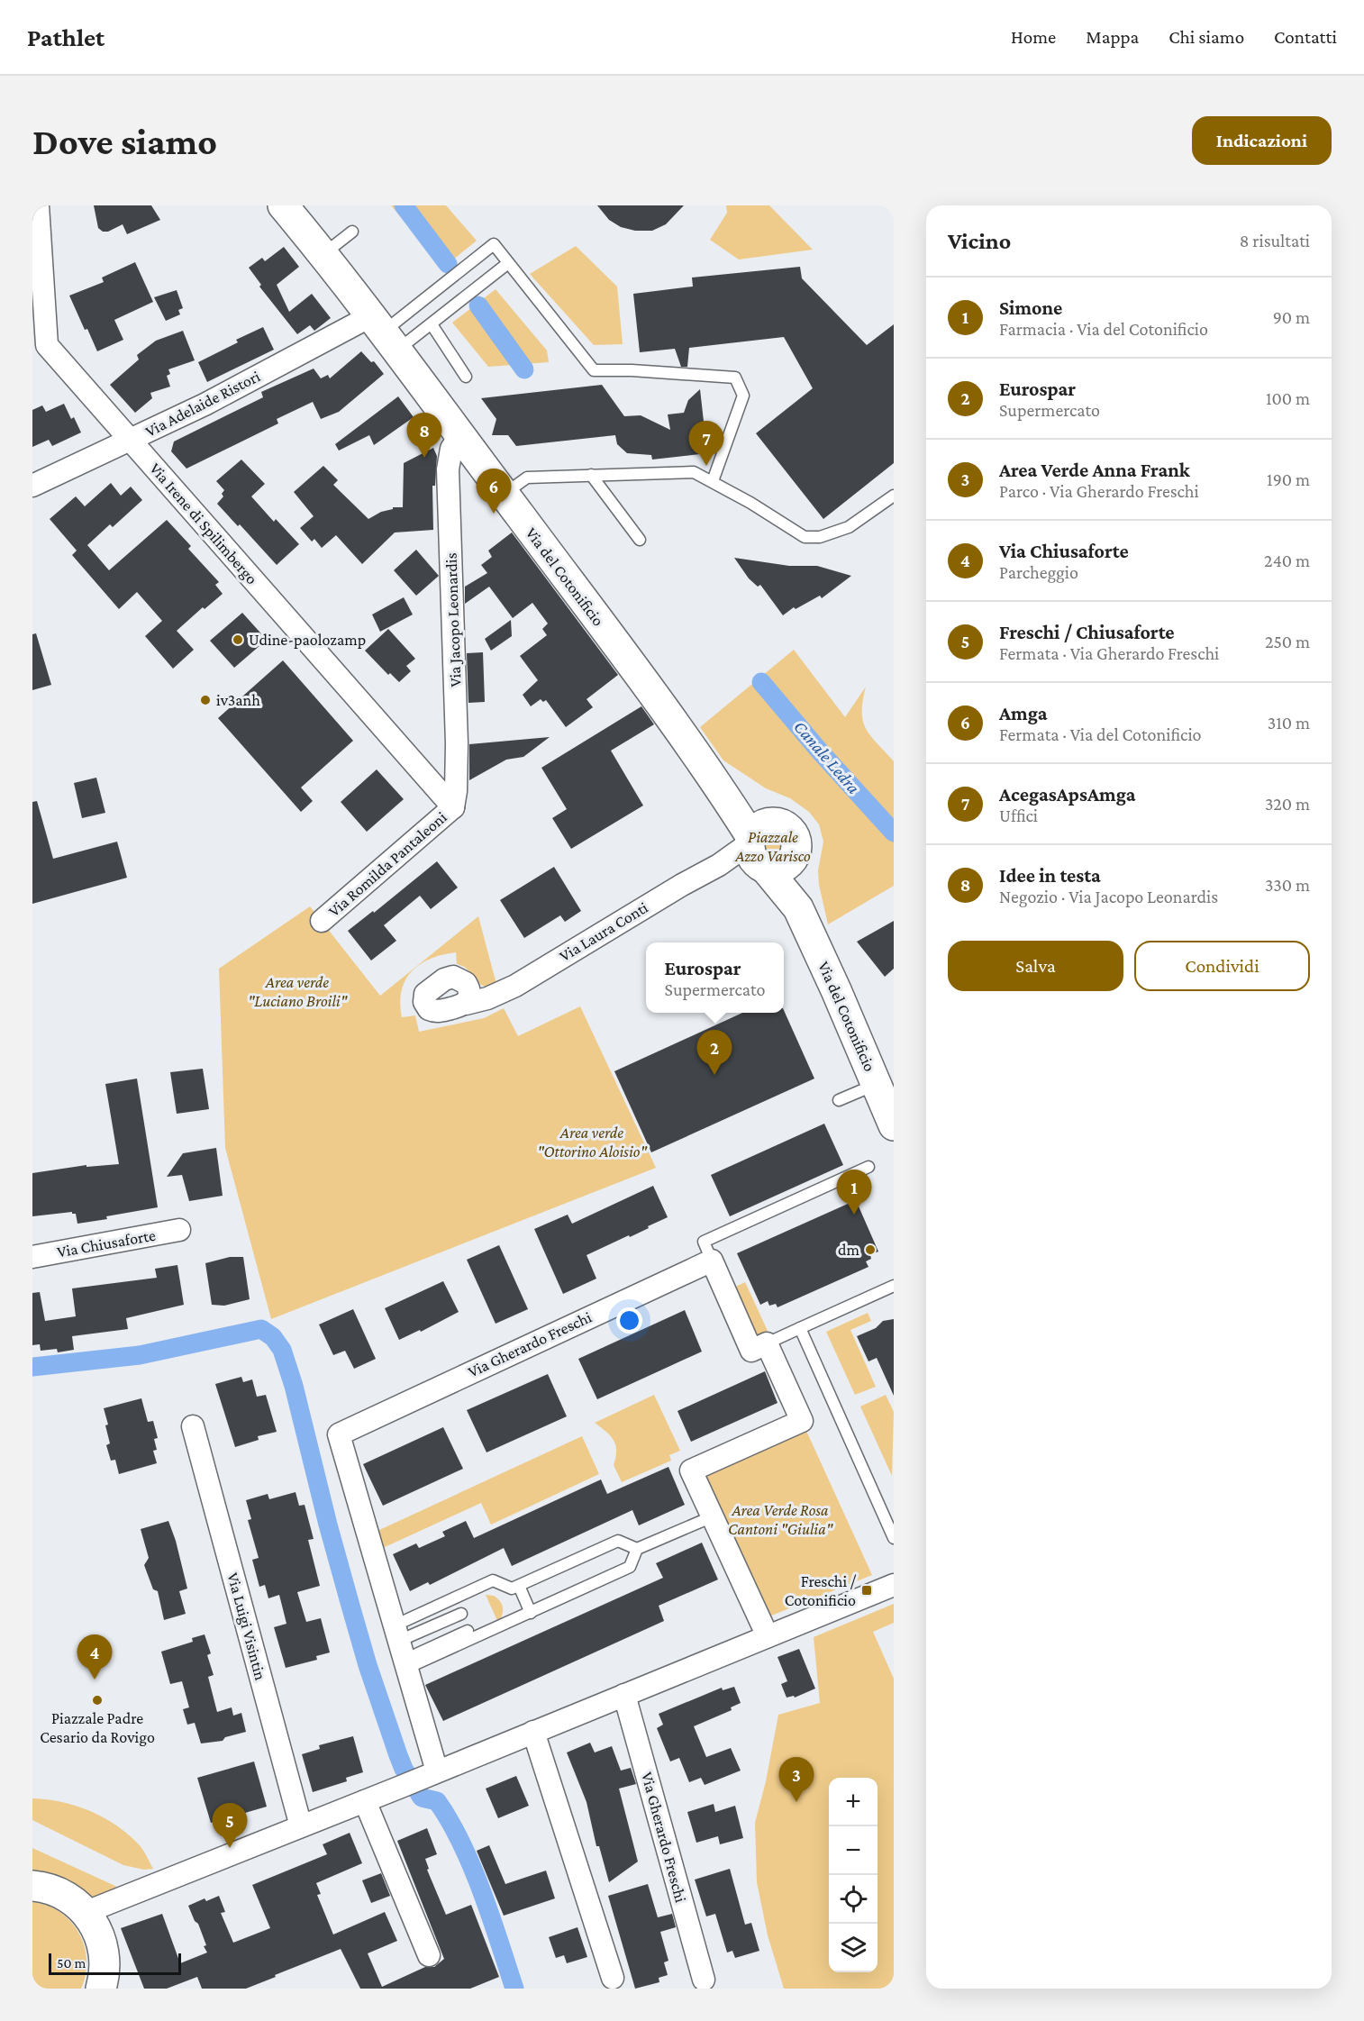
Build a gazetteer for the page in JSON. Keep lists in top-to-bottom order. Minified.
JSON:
{"streets":{"main road":["Via del Cotonificio"],"street":["Via Adelaide Ristori","Via Irene di Spilimbergo","Via Jacopo Leonardis","Via Romilda Pantaleoni","Via Laura Conti","Via Chiusaforte","Via Gherardo Freschi","Via Luigi Visintin"]},"crossings":[["Via Adelaide Ristori","Via Irene di Spilimbergo"],["Via Adelaide Ristori","Via del Cotonificio"],["Via Irene di Spilimbergo","Via Jacopo Leonardis"],["Via Irene di Spilimbergo","Via Romilda Pantaleoni"],["Via del Cotonificio","Via Jacopo Leonardis"],["Via del Cotonificio","Via Laura Conti"],["Via Jacopo Leonardis","Via Romilda Pantaleoni"]],"water":["Canale Ledra"],"parks":["Piazzale Azzo Varisco","Area verde \"Luciano Broili\"","Area verde \"Ottorino Aloisio\"","Area Verde Rosa Cantoni \"Giulia\""],"places":{"other":["Udine-paolozamp","iv3anh","dm","Piazzale Padre Cesario da Rovigo"],"transit":["Freschi / Cotonificio"]},"scale_bar":"50 m","page":{"header":"Pathlet","nav":["Home","Mappa","Chi siamo","Contatti"],"buttons":["Indicazioni",["Salva","Condividi"]],"title":"Dove siamo","heading":["Vicino","8 risultati"],"list":[{"mark":"1","name":"Simone","note":"Farmacia · Via del Cotonificio","value":"90 m"},{"mark":"2","name":"Eurospar","note":"Supermercato","value":"100 m"},{"mark":"3","name":"Area Verde Anna Frank","note":"Parco · Via Gherardo Freschi","value":"190 m"},{"mark":"4","name":"Via Chiusaforte","note":"Parcheggio","value":"240 m"},{"mark":"5","name":"Freschi / Chiusaforte","note":"Fermata · Via Gherardo Freschi","value":"250 m"},{"mark":"6","name":"Amga","note":"Fermata · Via del Cotonificio","value":"310 m"},{"mark":"7","name":"AcegasApsAmga","note":"Uffici","value":"320 m"},{"mark":"8","name":"Idee in testa","note":"Negozio · Via Jacopo Leonardis","value":"330 m"}],"pins":["8","7","6","2","1","4","3","5"],"popup":["Eurospar","Supermercato"],"map_buttons":["+","−"],"scale":"50 m"}}
